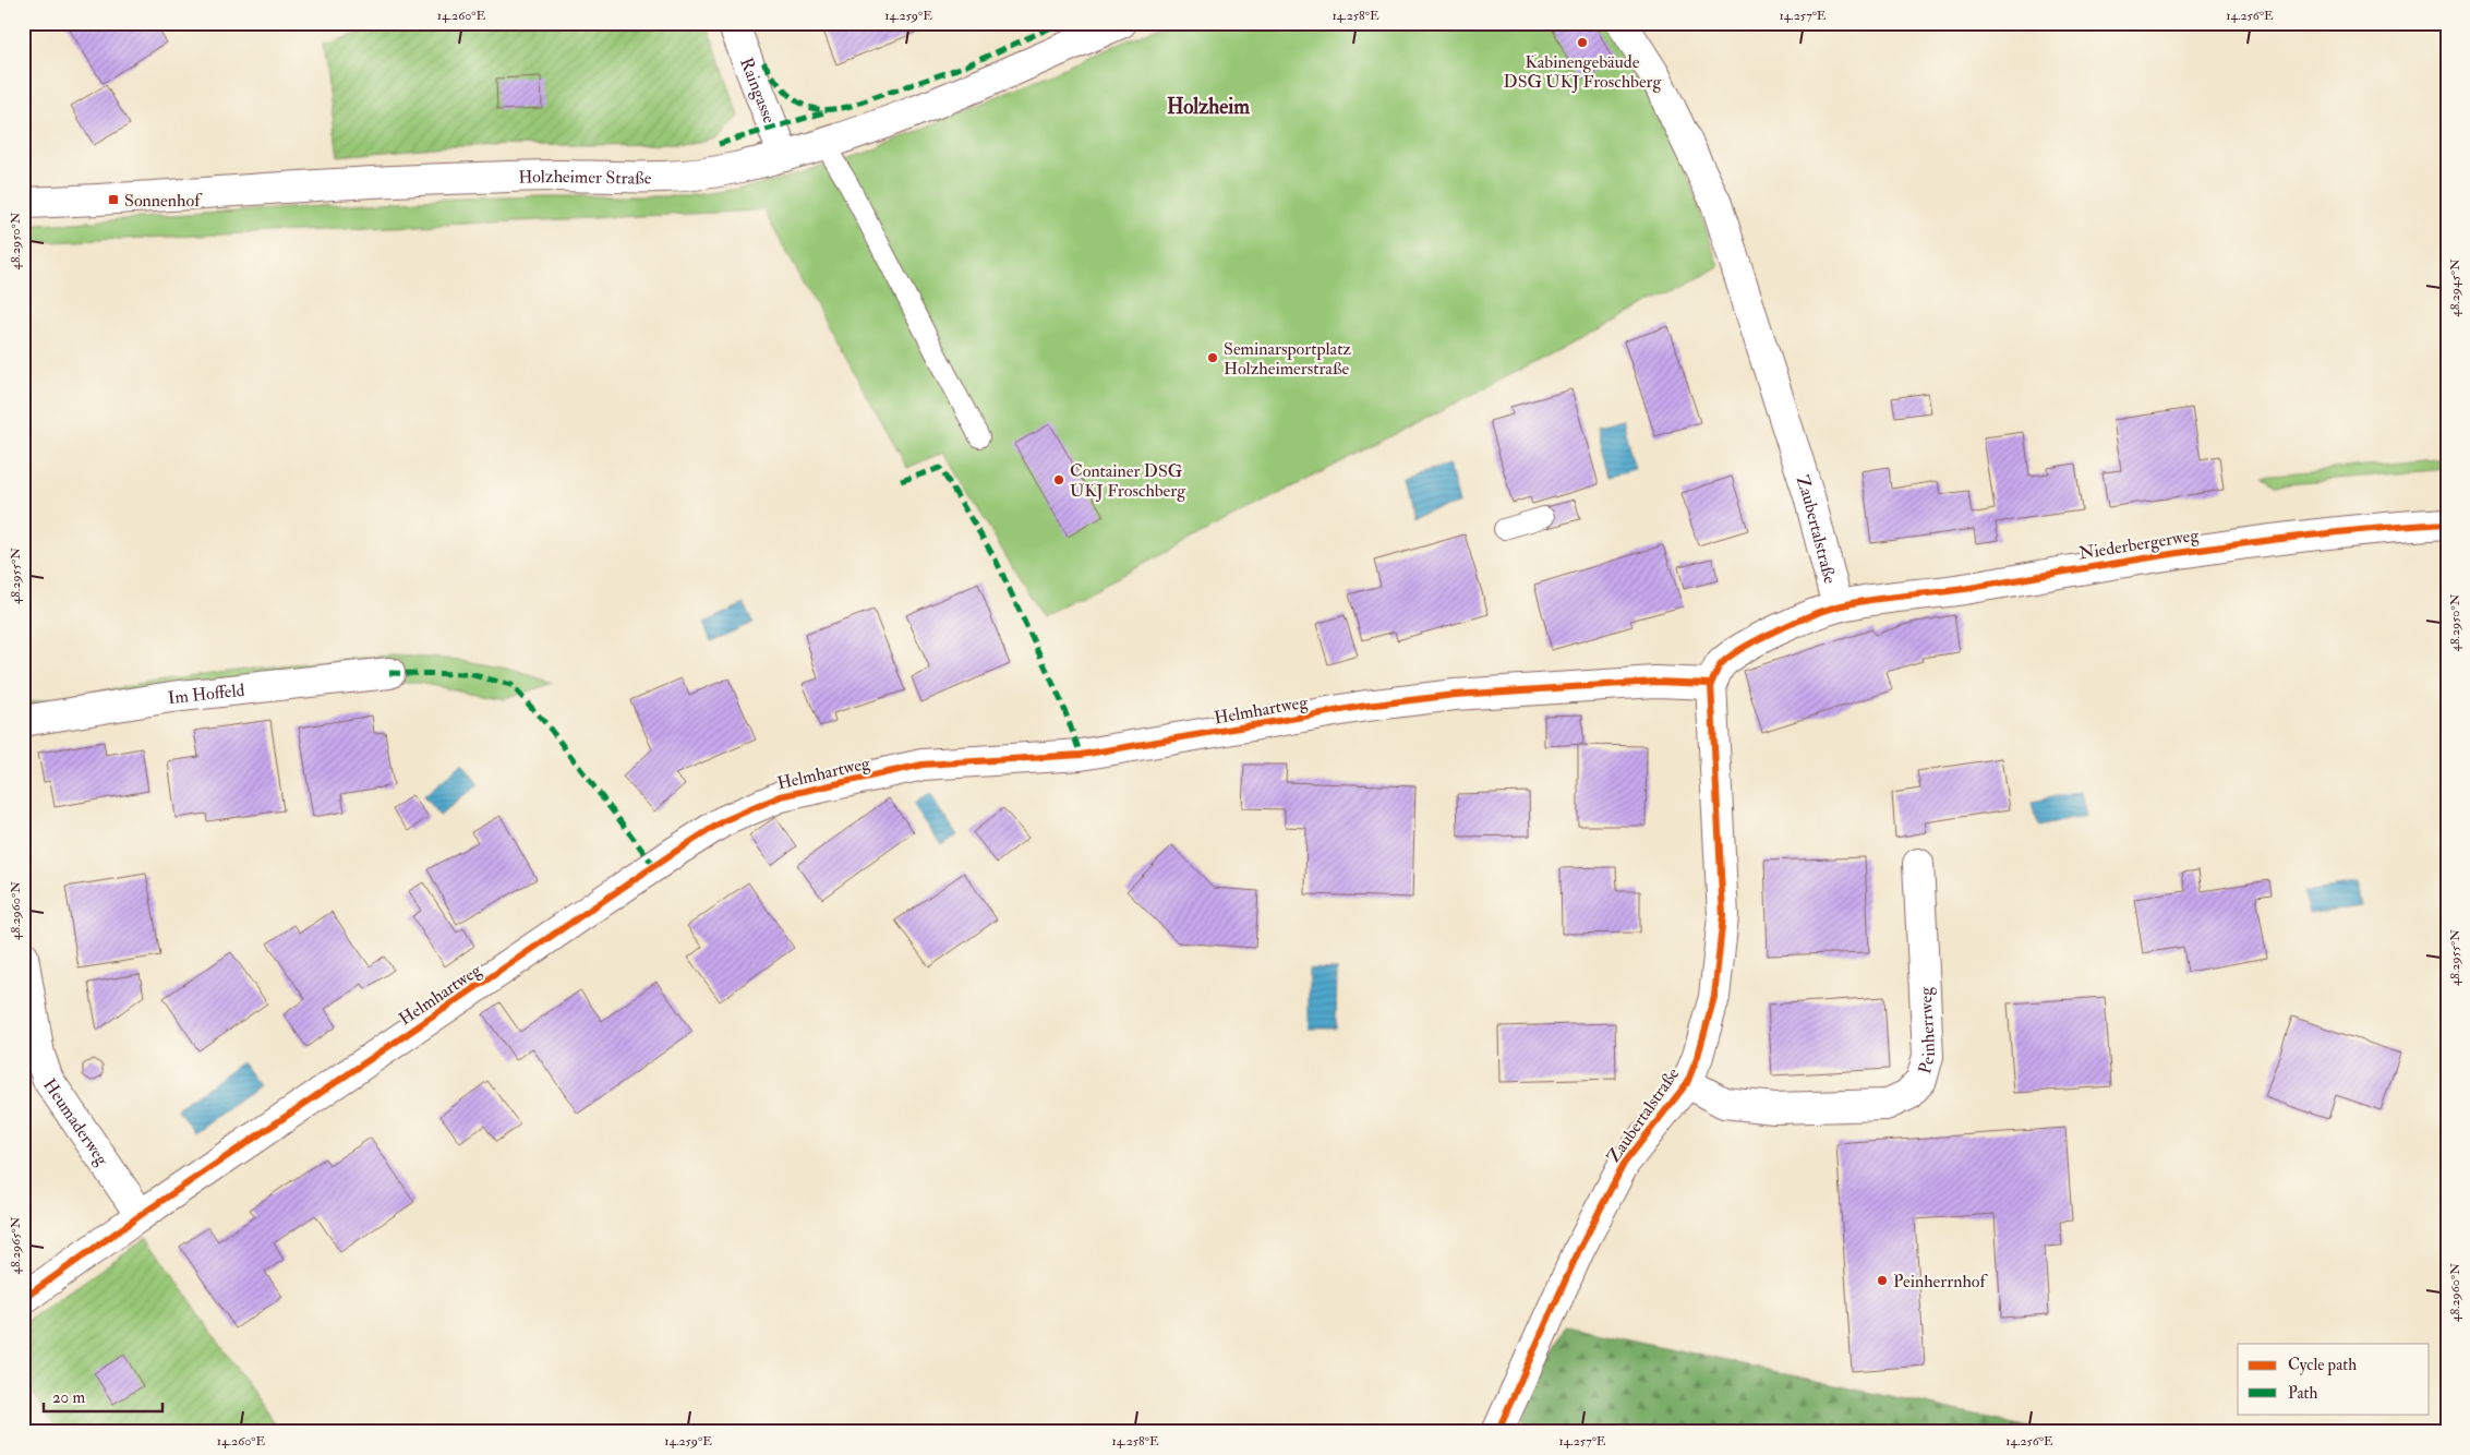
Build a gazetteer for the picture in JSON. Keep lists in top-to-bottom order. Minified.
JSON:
{"streets":{"street":["Raingasse","Holzheimer Straße","Zaubertalstraße","Niederbergerweg","Im Hoffeld","Helmhartweg","Peinherrweg","Heumaderweg"]},"crossings":[["Raingasse","Holzheimer Straße"],["Zaubertalstraße","Niederbergerweg"],["Zaubertalstraße","Helmhartweg"],["Zaubertalstraße","Peinherrweg"],["Helmhartweg","Heumaderweg"]],"districts":["Holzheim"],"places":{"other":["Kabinengebäude DSG UKJ Froschberg","Seminarsportplatz Holzheimerstraße","Container DSG UKJ Froschberg","Peinherrnhof"],"transit":["Sonnenhof"]},"legend":["Cycle path","Path"],"scale_bar":"20 m","coordinates":["14.260°E","14.259°E","14.258°E","14.257°E","14.256°E","48.2950°N","48.2945°N","48.2955°N","48.2960°N","48.2965°N"]}
